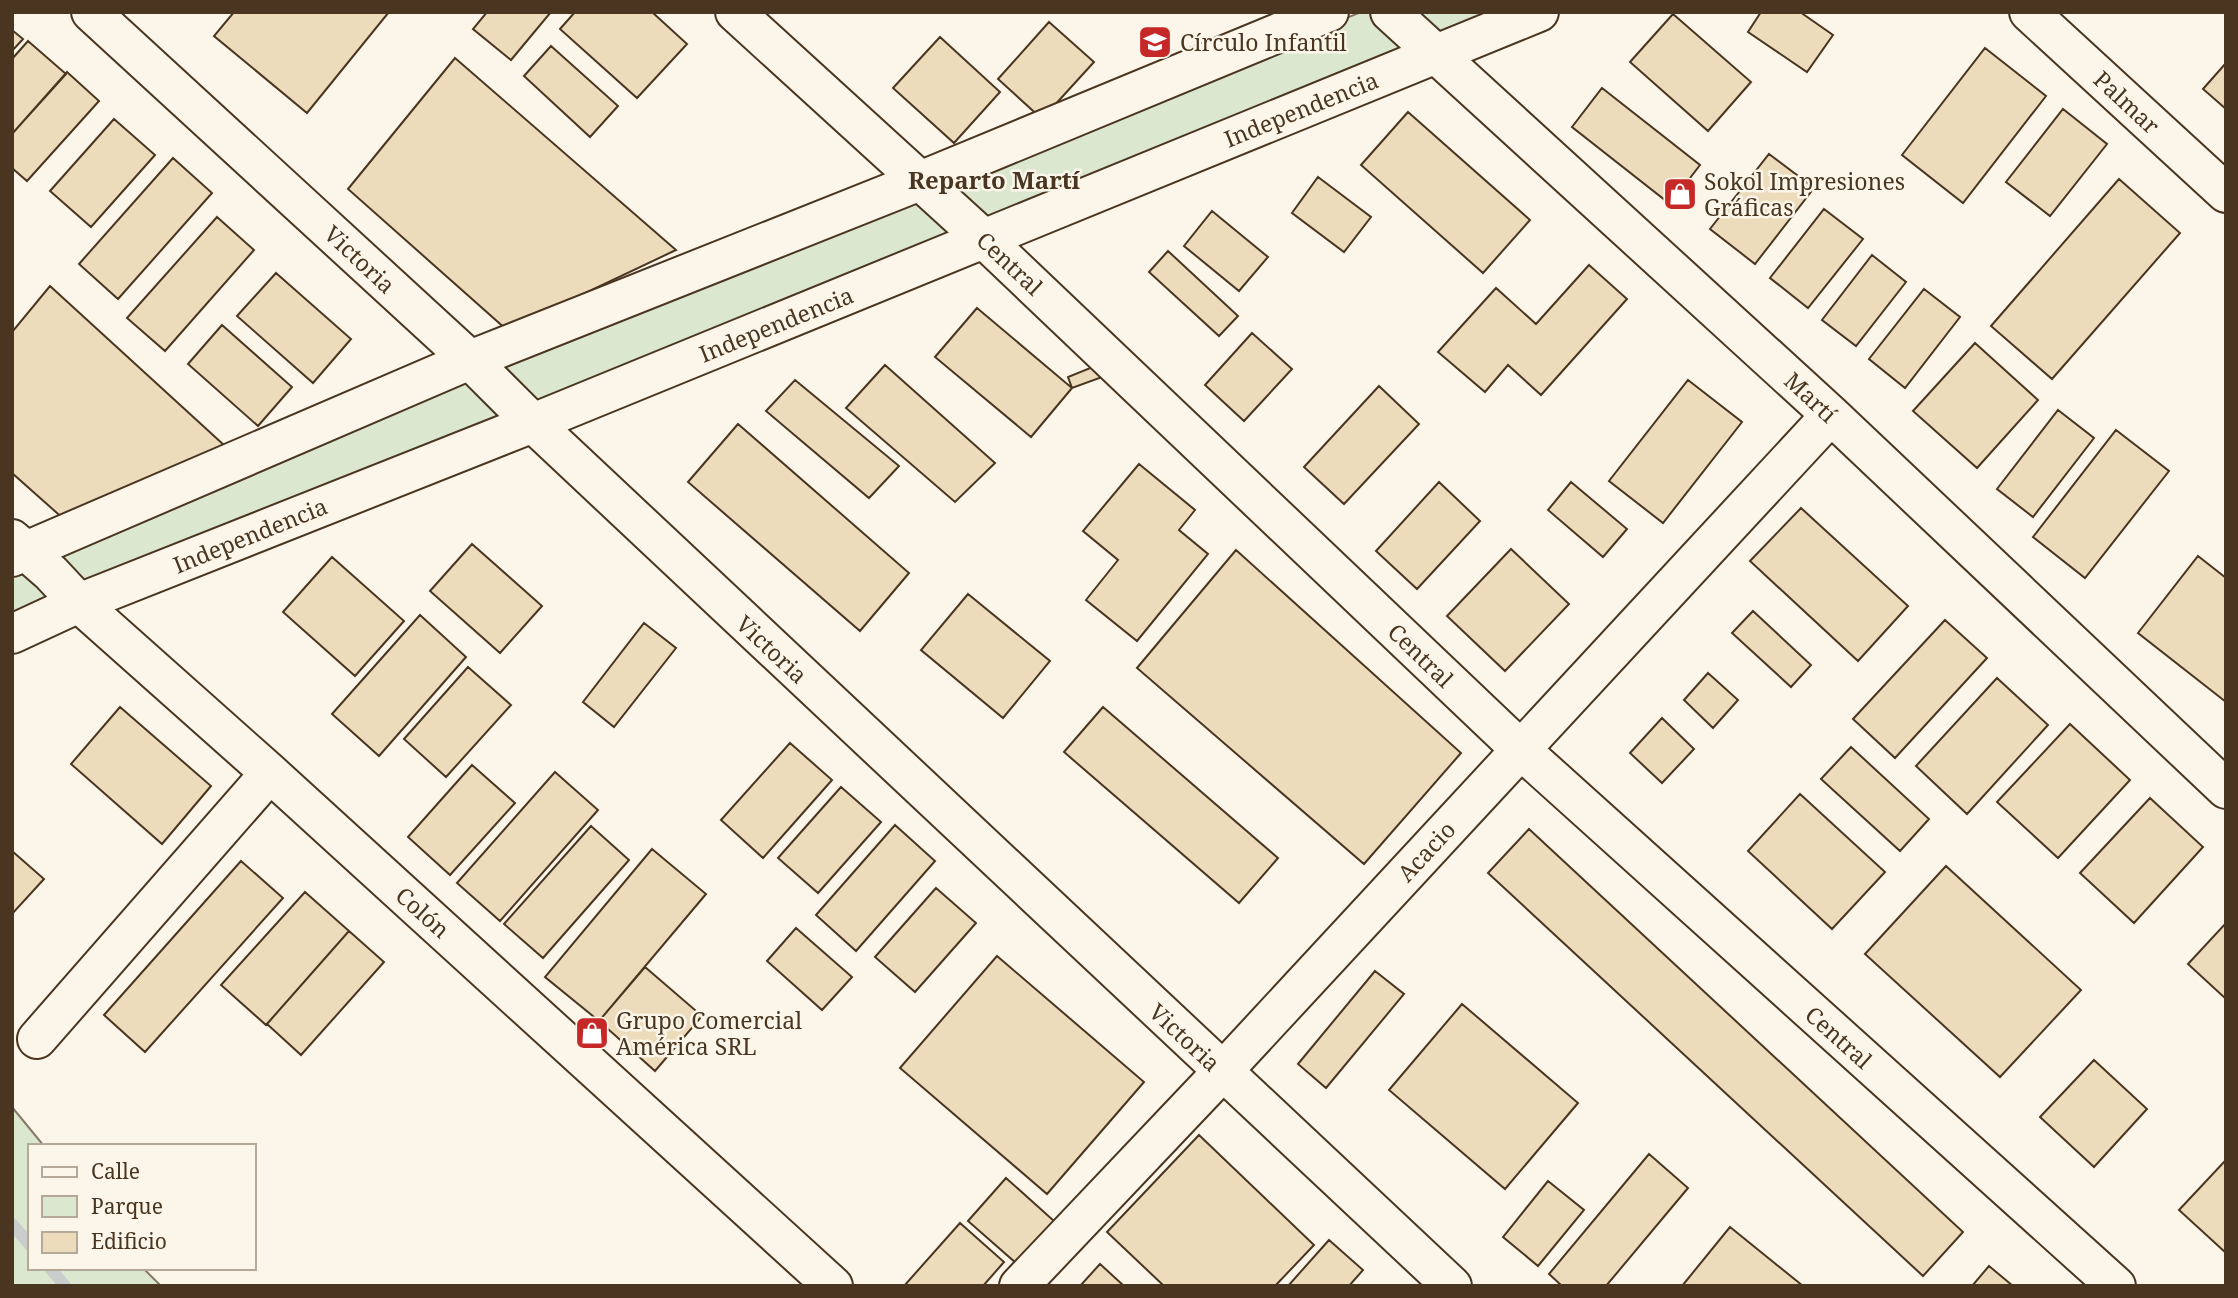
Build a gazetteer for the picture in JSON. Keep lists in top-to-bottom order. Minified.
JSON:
{"streets":{"street":["Palmar","Independencia","Victoria","Central","Martí","Acacio","Colón"]},"crossings":[["Independencia","Victoria"],["Independencia","Central"],["Independencia","Martí"],["Independencia","Colón"],["Victoria","Acacio"],["Central","Acacio"],["Martí","Acacio"]],"districts":["Reparto Martí"],"places":{"school or university":["Círculo Infantil"],"shop":["Sokol Impresiones Gráficas","Grupo Comercial América SRL"]},"legend":["Calle","Parque","Edificio"]}
